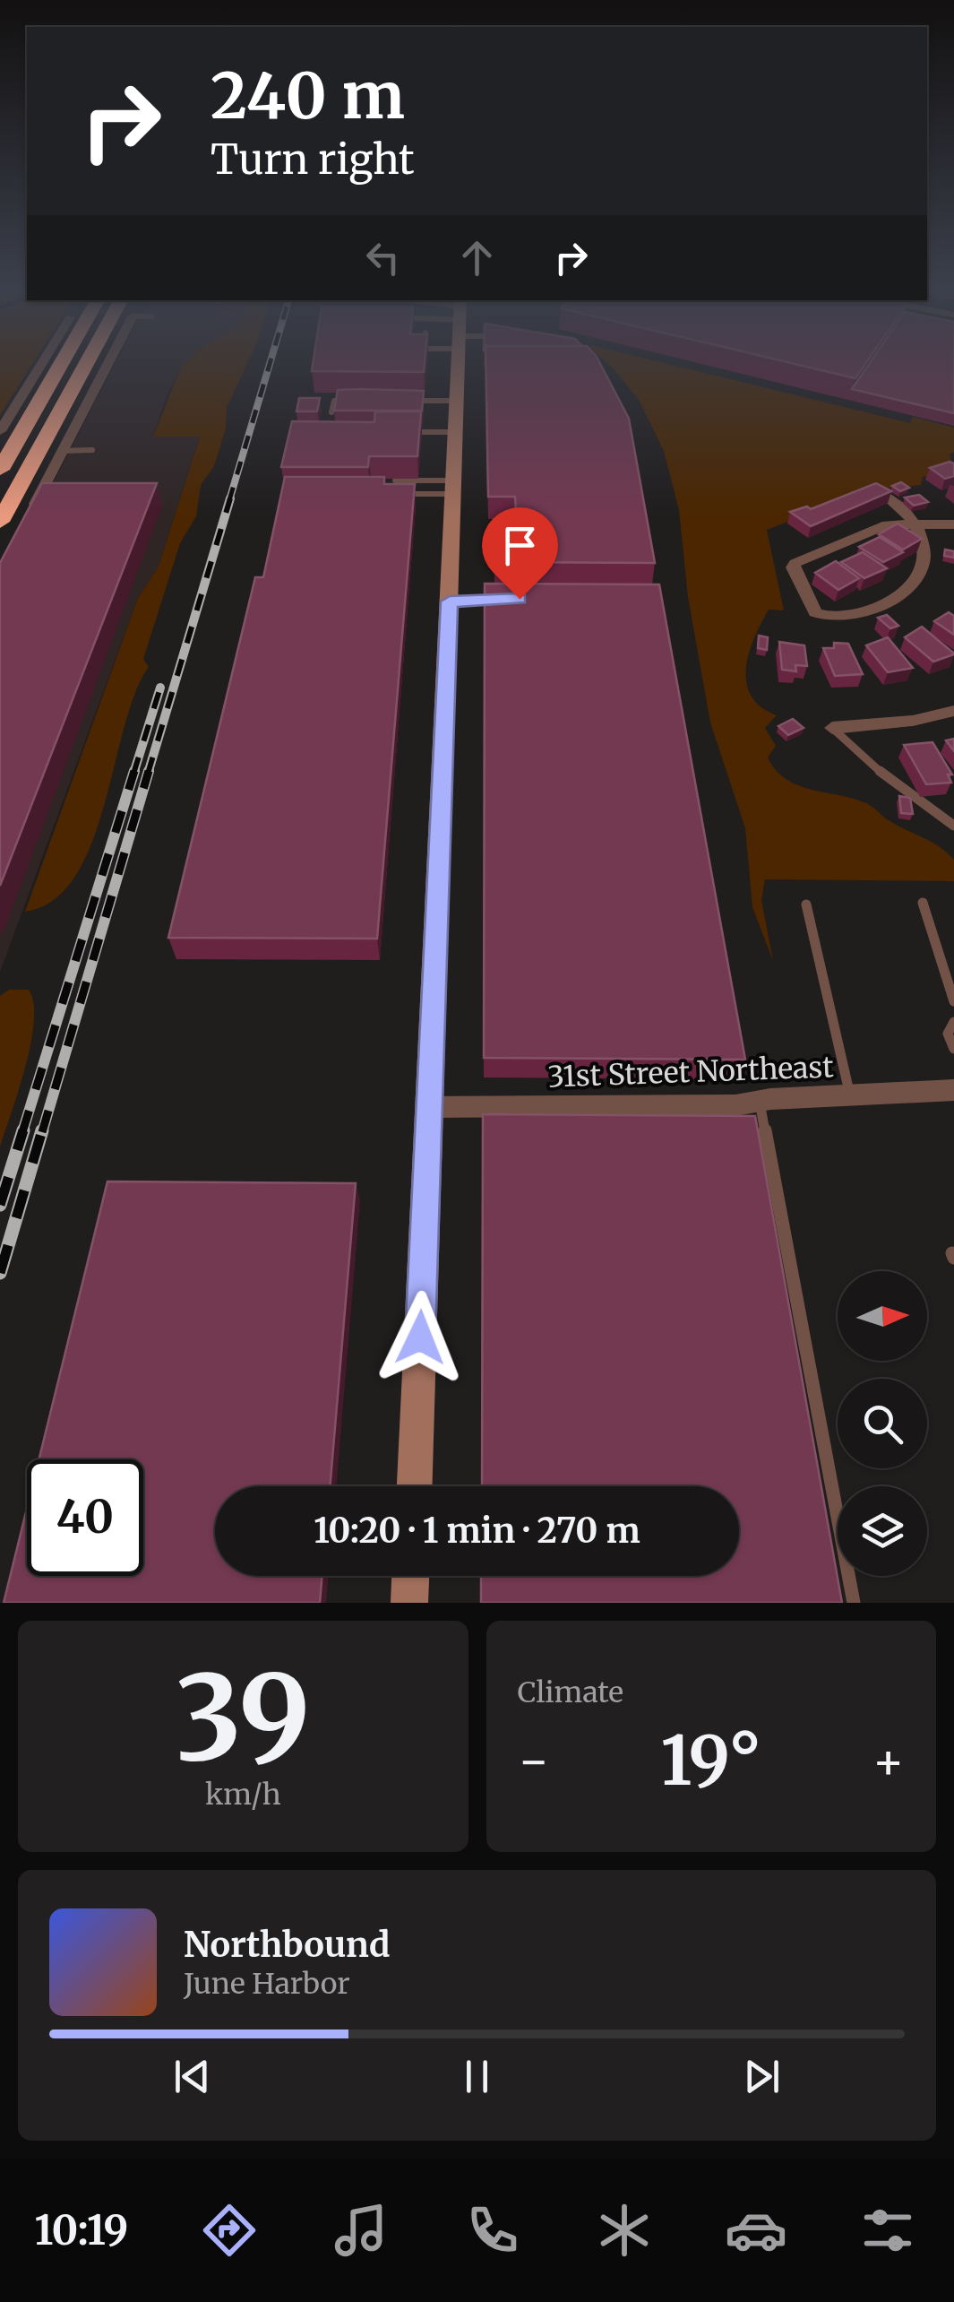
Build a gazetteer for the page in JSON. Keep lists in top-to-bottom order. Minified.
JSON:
{"streets":{"street":["31st Street Northeast"]},"north":"right","page":{"turn":["240 m","Turn right"],"limit":"40","trip":"10:20 · 1 min · 270 m","tile":[["39","km/h"],"Climate"],"heat":["−","19°","+"],"song":["Northbound","June Harbor"],"tabs":"10:19"}}
